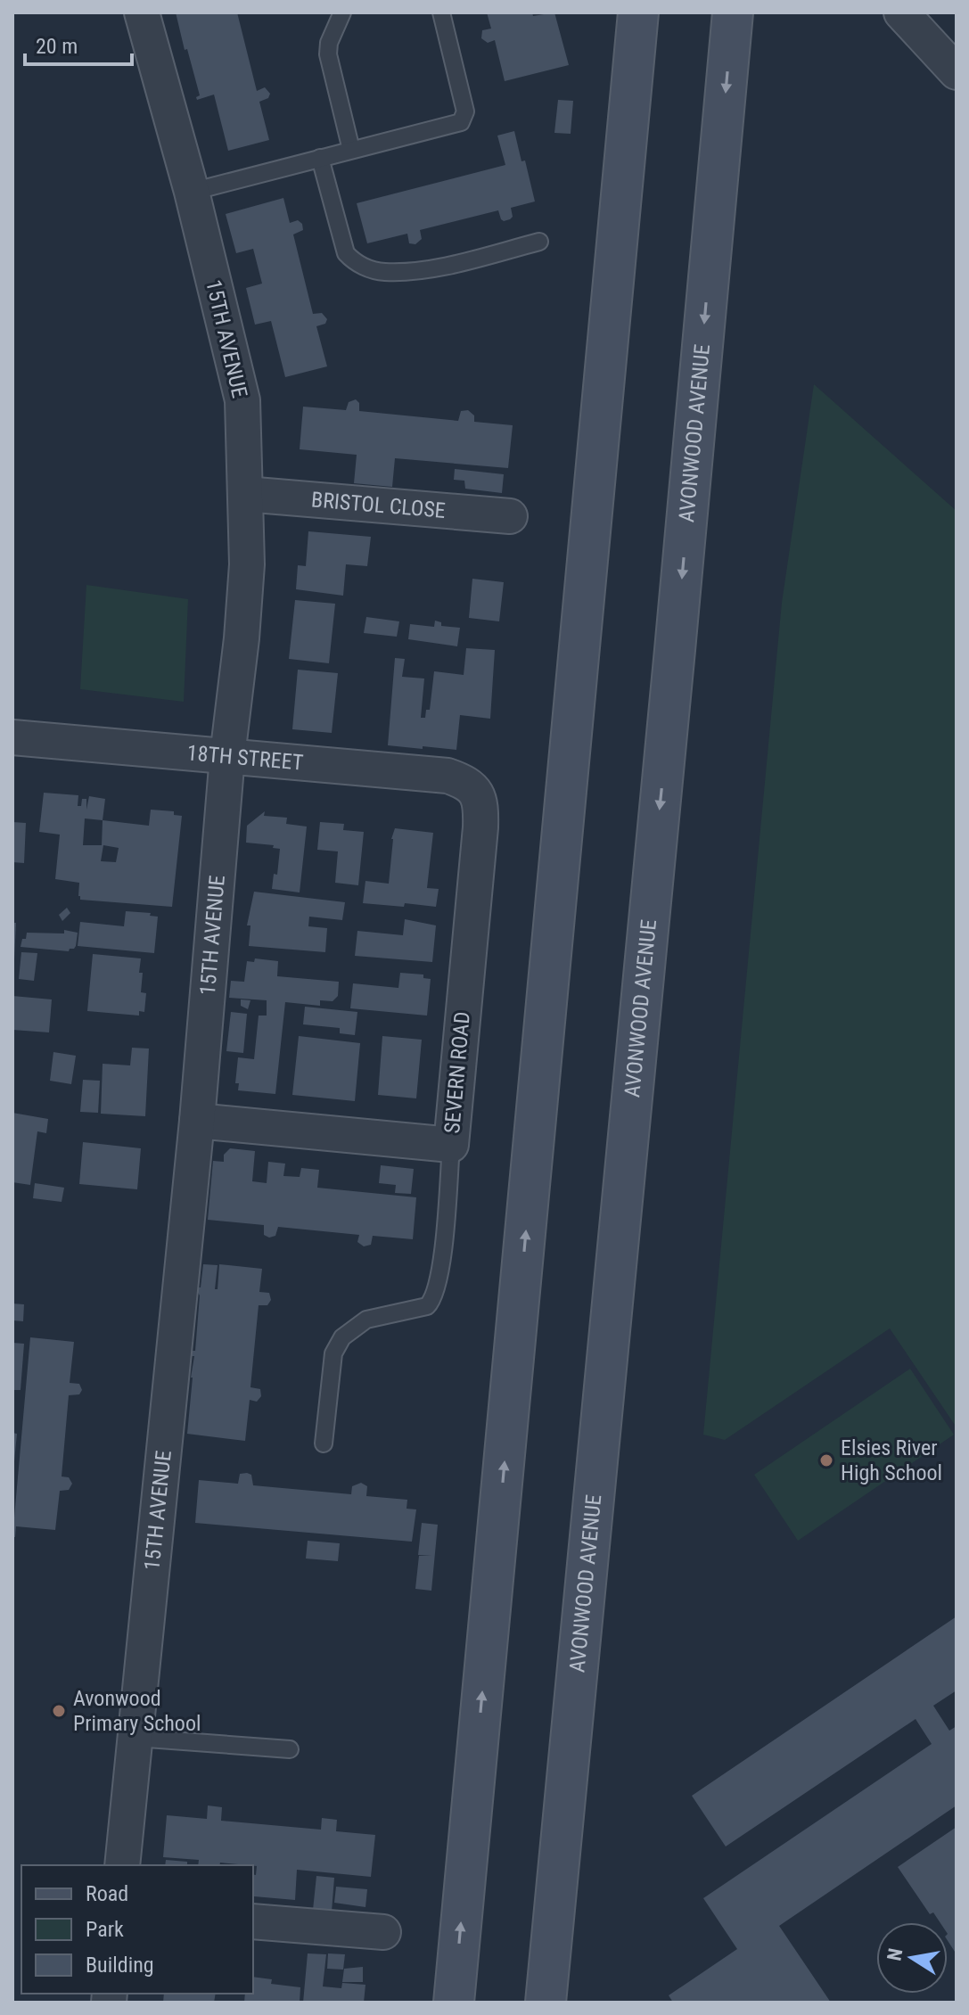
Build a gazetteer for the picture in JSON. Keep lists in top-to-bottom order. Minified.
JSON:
{"streets":{"main road":["AVONWOOD AVENUE"],"street":["15TH AVENUE","BRISTOL CLOSE","18TH STREET","SEVERN ROAD"]},"crossings":[["15TH AVENUE","BRISTOL CLOSE"],["15TH AVENUE","18TH STREET"],["15TH AVENUE","SEVERN ROAD"],["18TH STREET","SEVERN ROAD"]],"places":["Elsies River High School","Avonwood Primary School"],"legend":["Road","Park","Building"],"scale_bar":"20 m","north":"left"}
